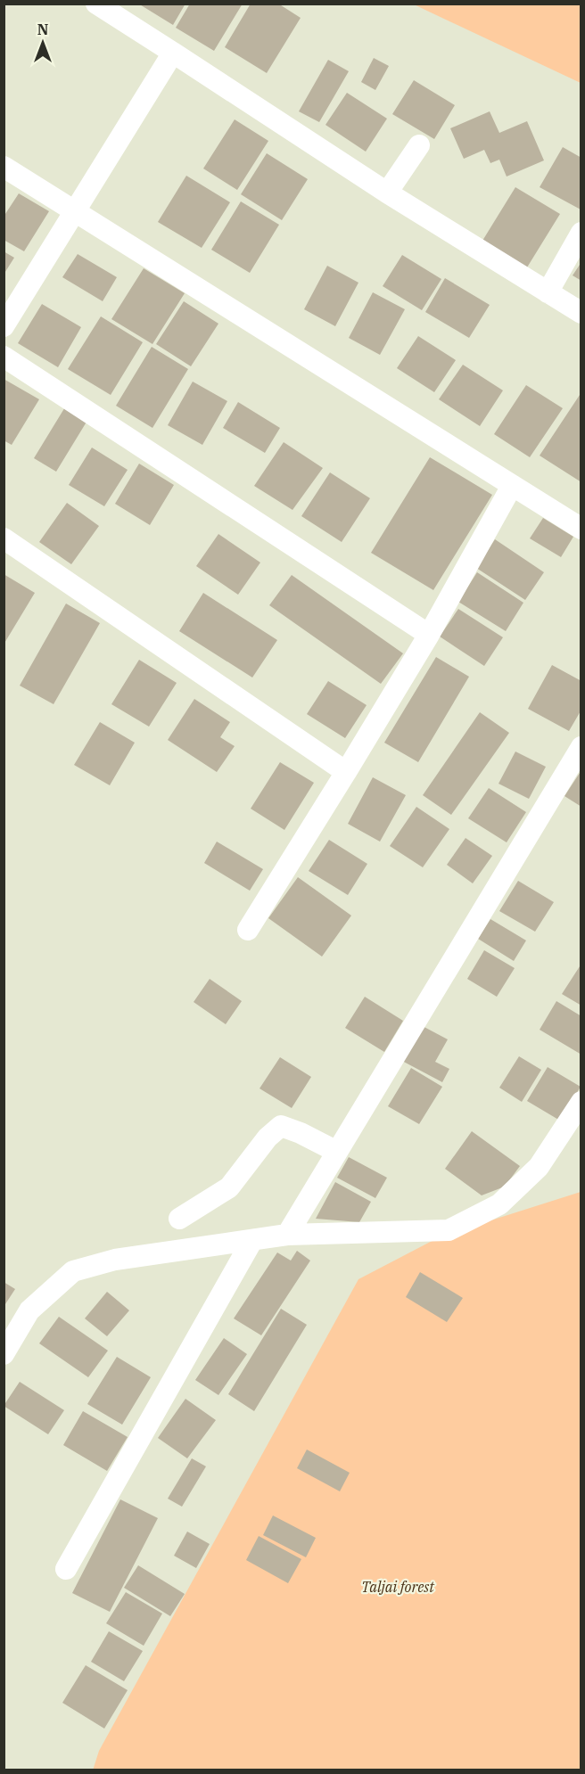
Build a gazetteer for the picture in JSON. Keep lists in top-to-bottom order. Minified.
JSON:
{"parks":["Taljai forest"],"north":"top"}
